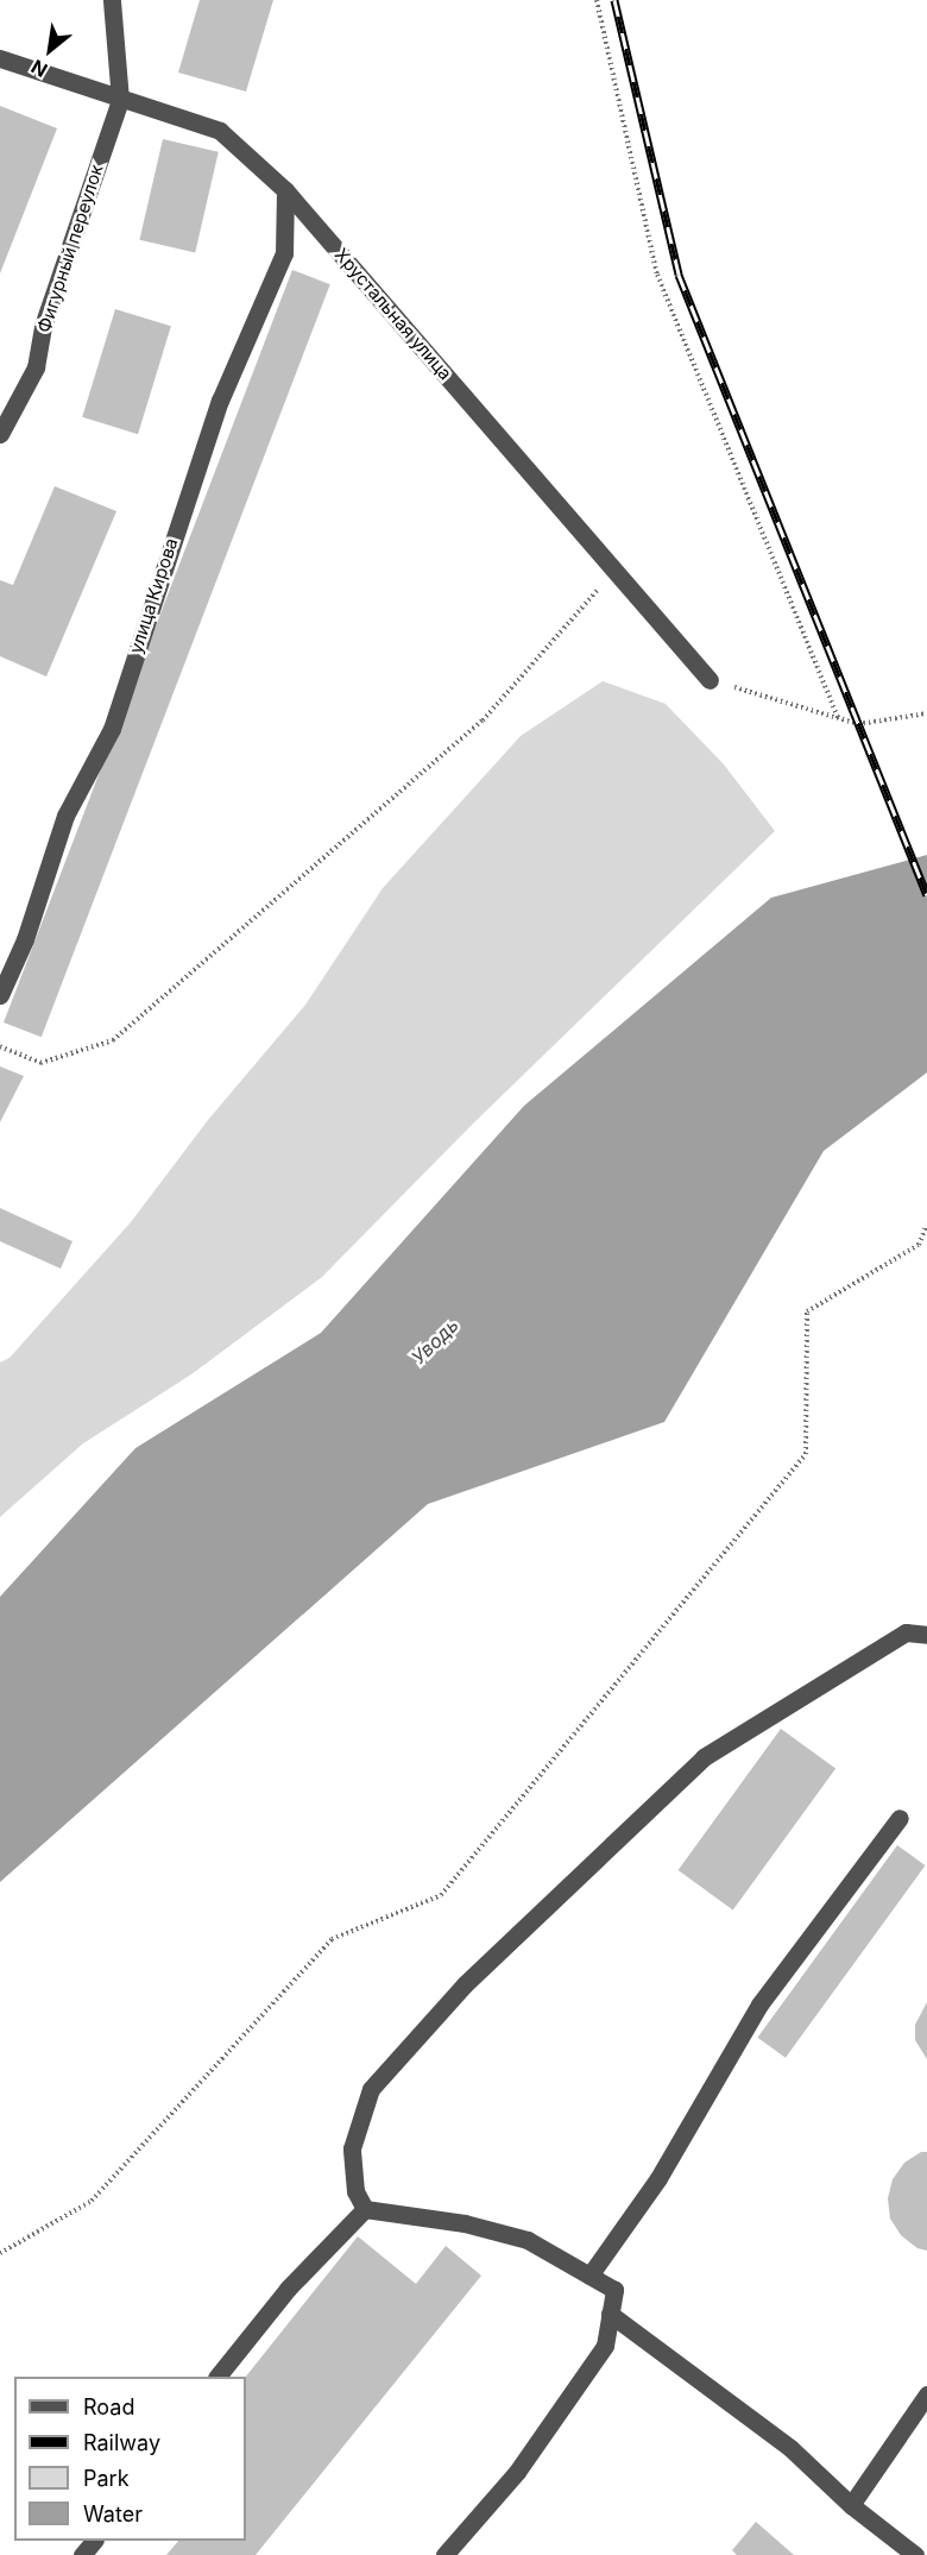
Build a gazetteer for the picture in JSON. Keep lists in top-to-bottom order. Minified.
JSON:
{"streets":{"street":["Фигурный переулок","Хрустальная улица","улица Кирова"]},"crossings":[["Фигурный переулок","Хрустальная улица"],["Хрустальная улица","улица Кирова"]],"water":["Уводь"],"legend":["Road","Railway","Park","Water"],"north":"bottom left"}
